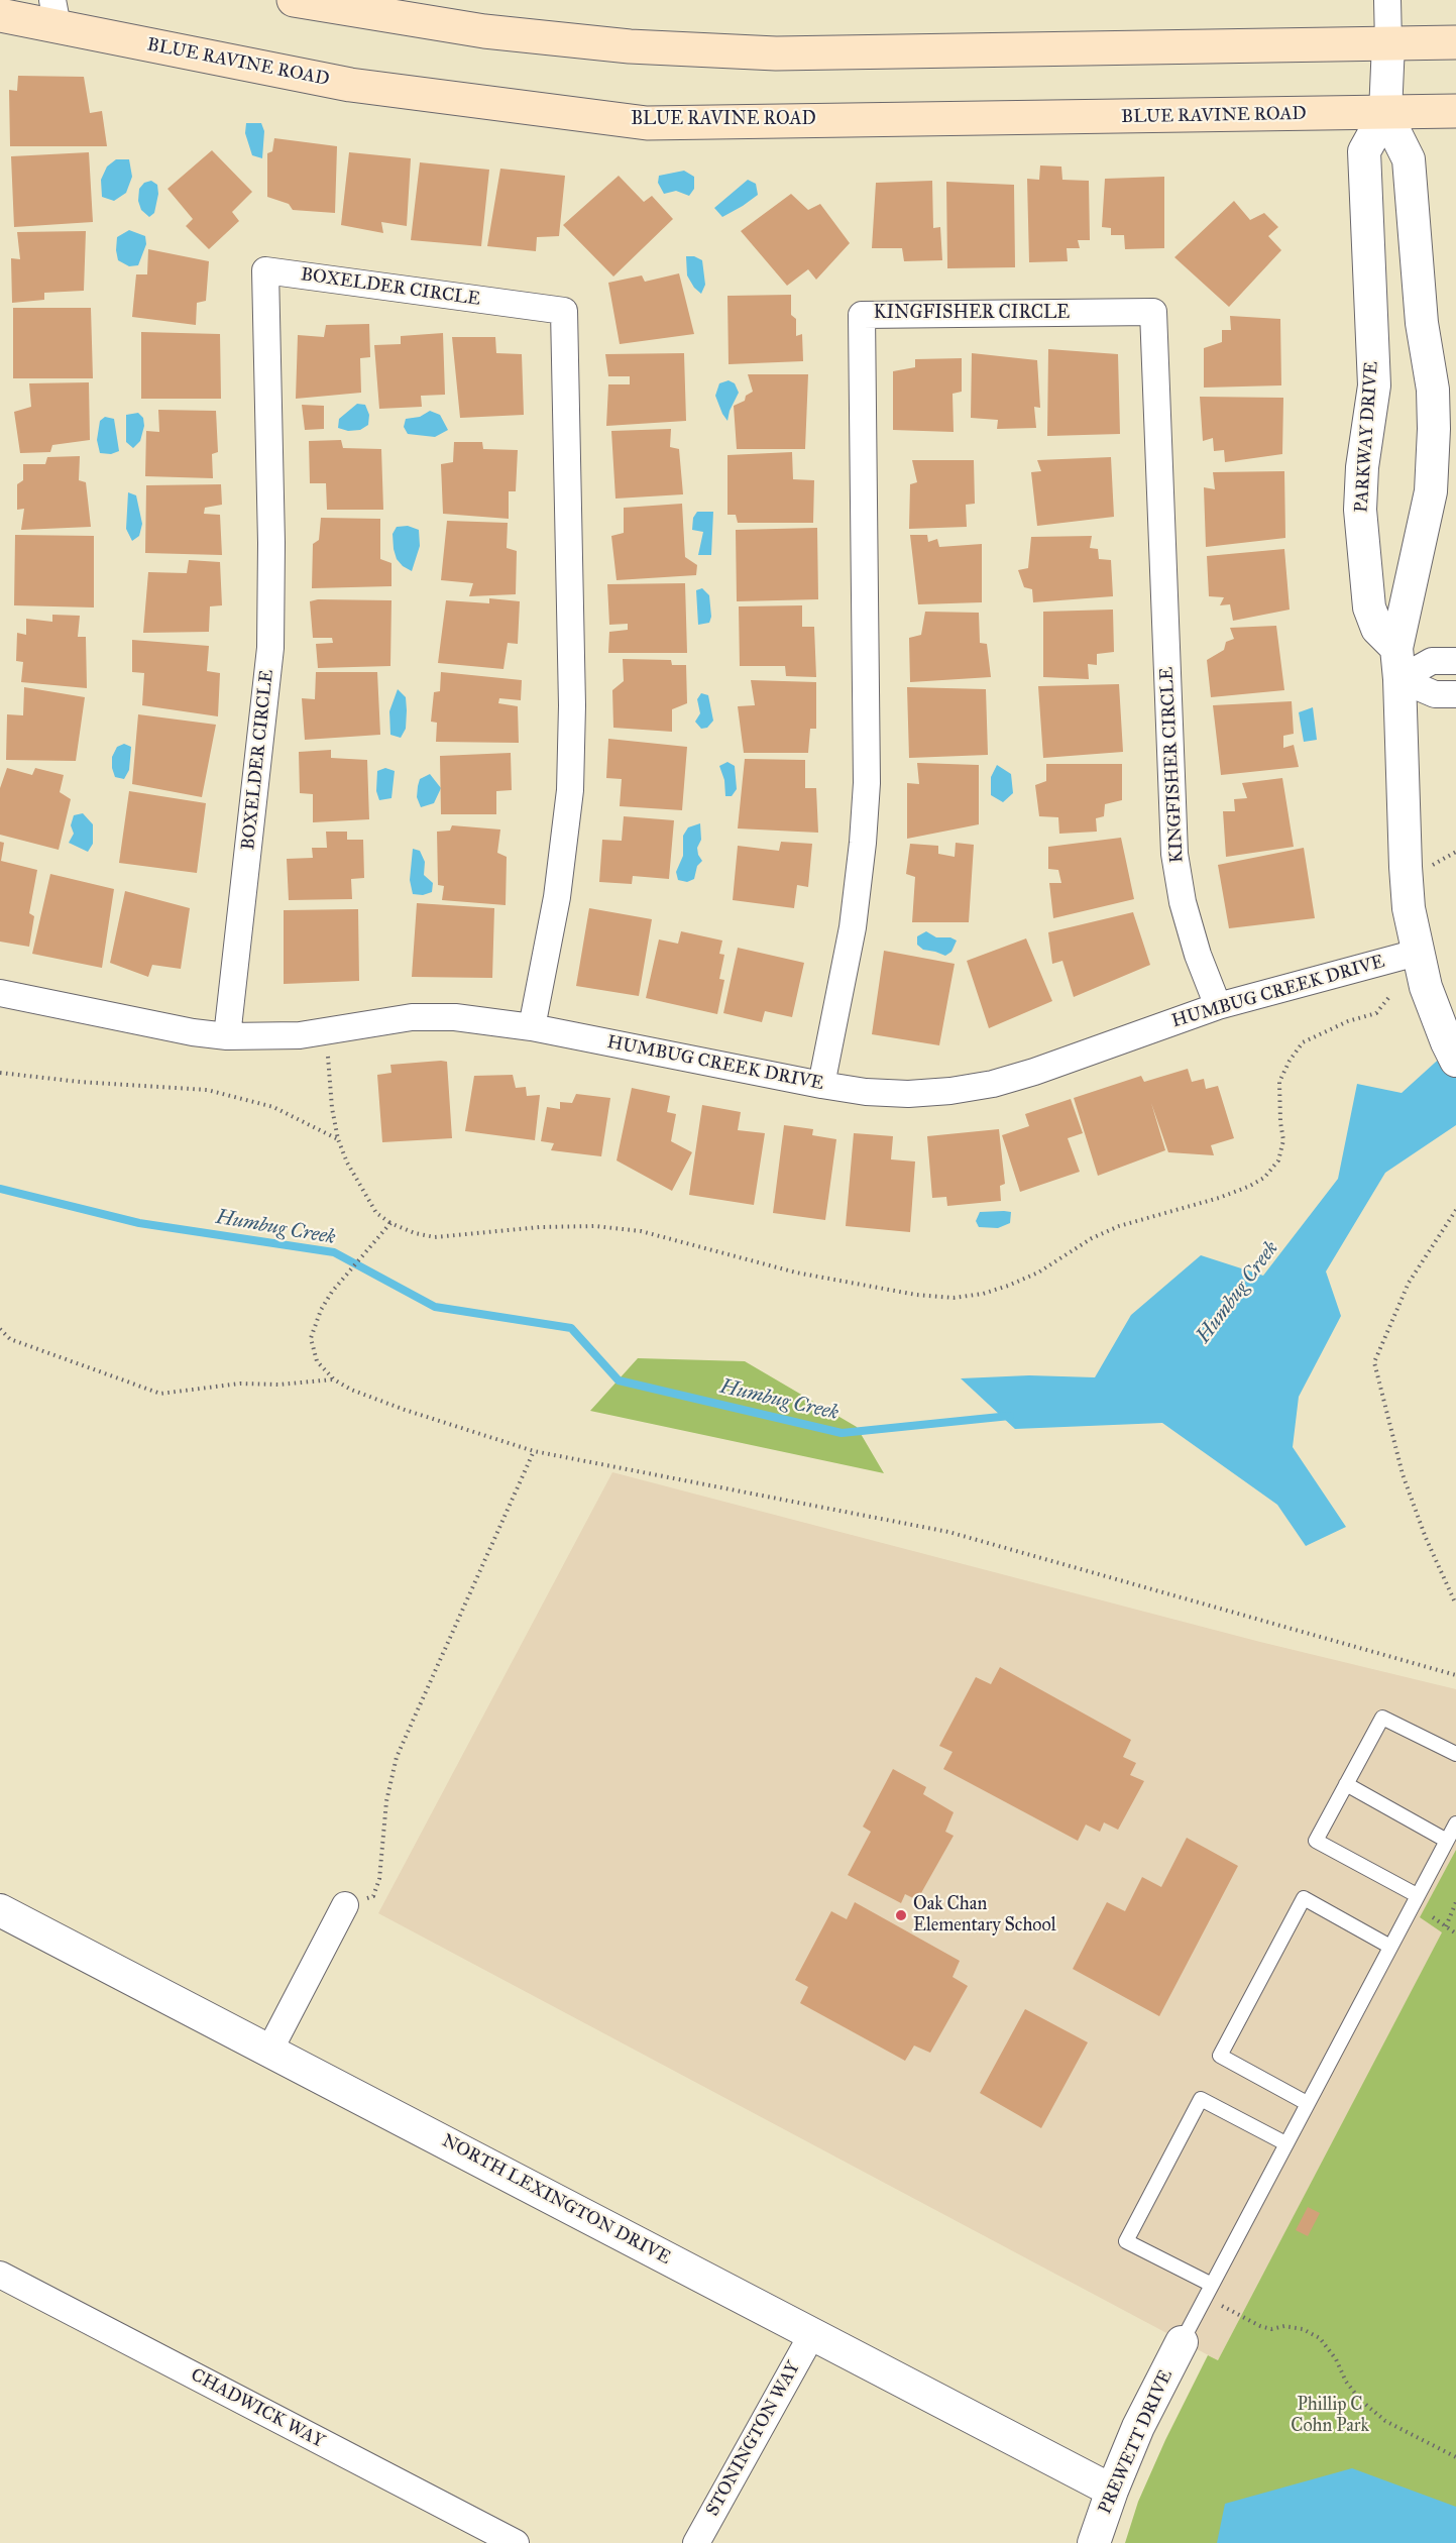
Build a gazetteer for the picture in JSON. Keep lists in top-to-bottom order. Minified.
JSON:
{"streets":{"main road":["BLUE RAVINE ROAD"],"street":["BOXELDER CIRCLE","KINGFISHER CIRCLE","PARKWAY DRIVE","HUMBUG CREEK DRIVE","NORTH LEXINGTON DRIVE","CHADWICK WAY","STONINGTON WAY","PREWETT DRIVE"]},"crossings":[["BLUE RAVINE ROAD","PARKWAY DRIVE"],["BOXELDER CIRCLE","HUMBUG CREEK DRIVE"],["KINGFISHER CIRCLE","HUMBUG CREEK DRIVE"],["PARKWAY DRIVE","HUMBUG CREEK DRIVE"],["NORTH LEXINGTON DRIVE","STONINGTON WAY"],["NORTH LEXINGTON DRIVE","PREWETT DRIVE"]],"water":["Humbug Creek"],"parks":["Phillip C Cohn Park"],"places":["Oak Chan Elementary School"]}
